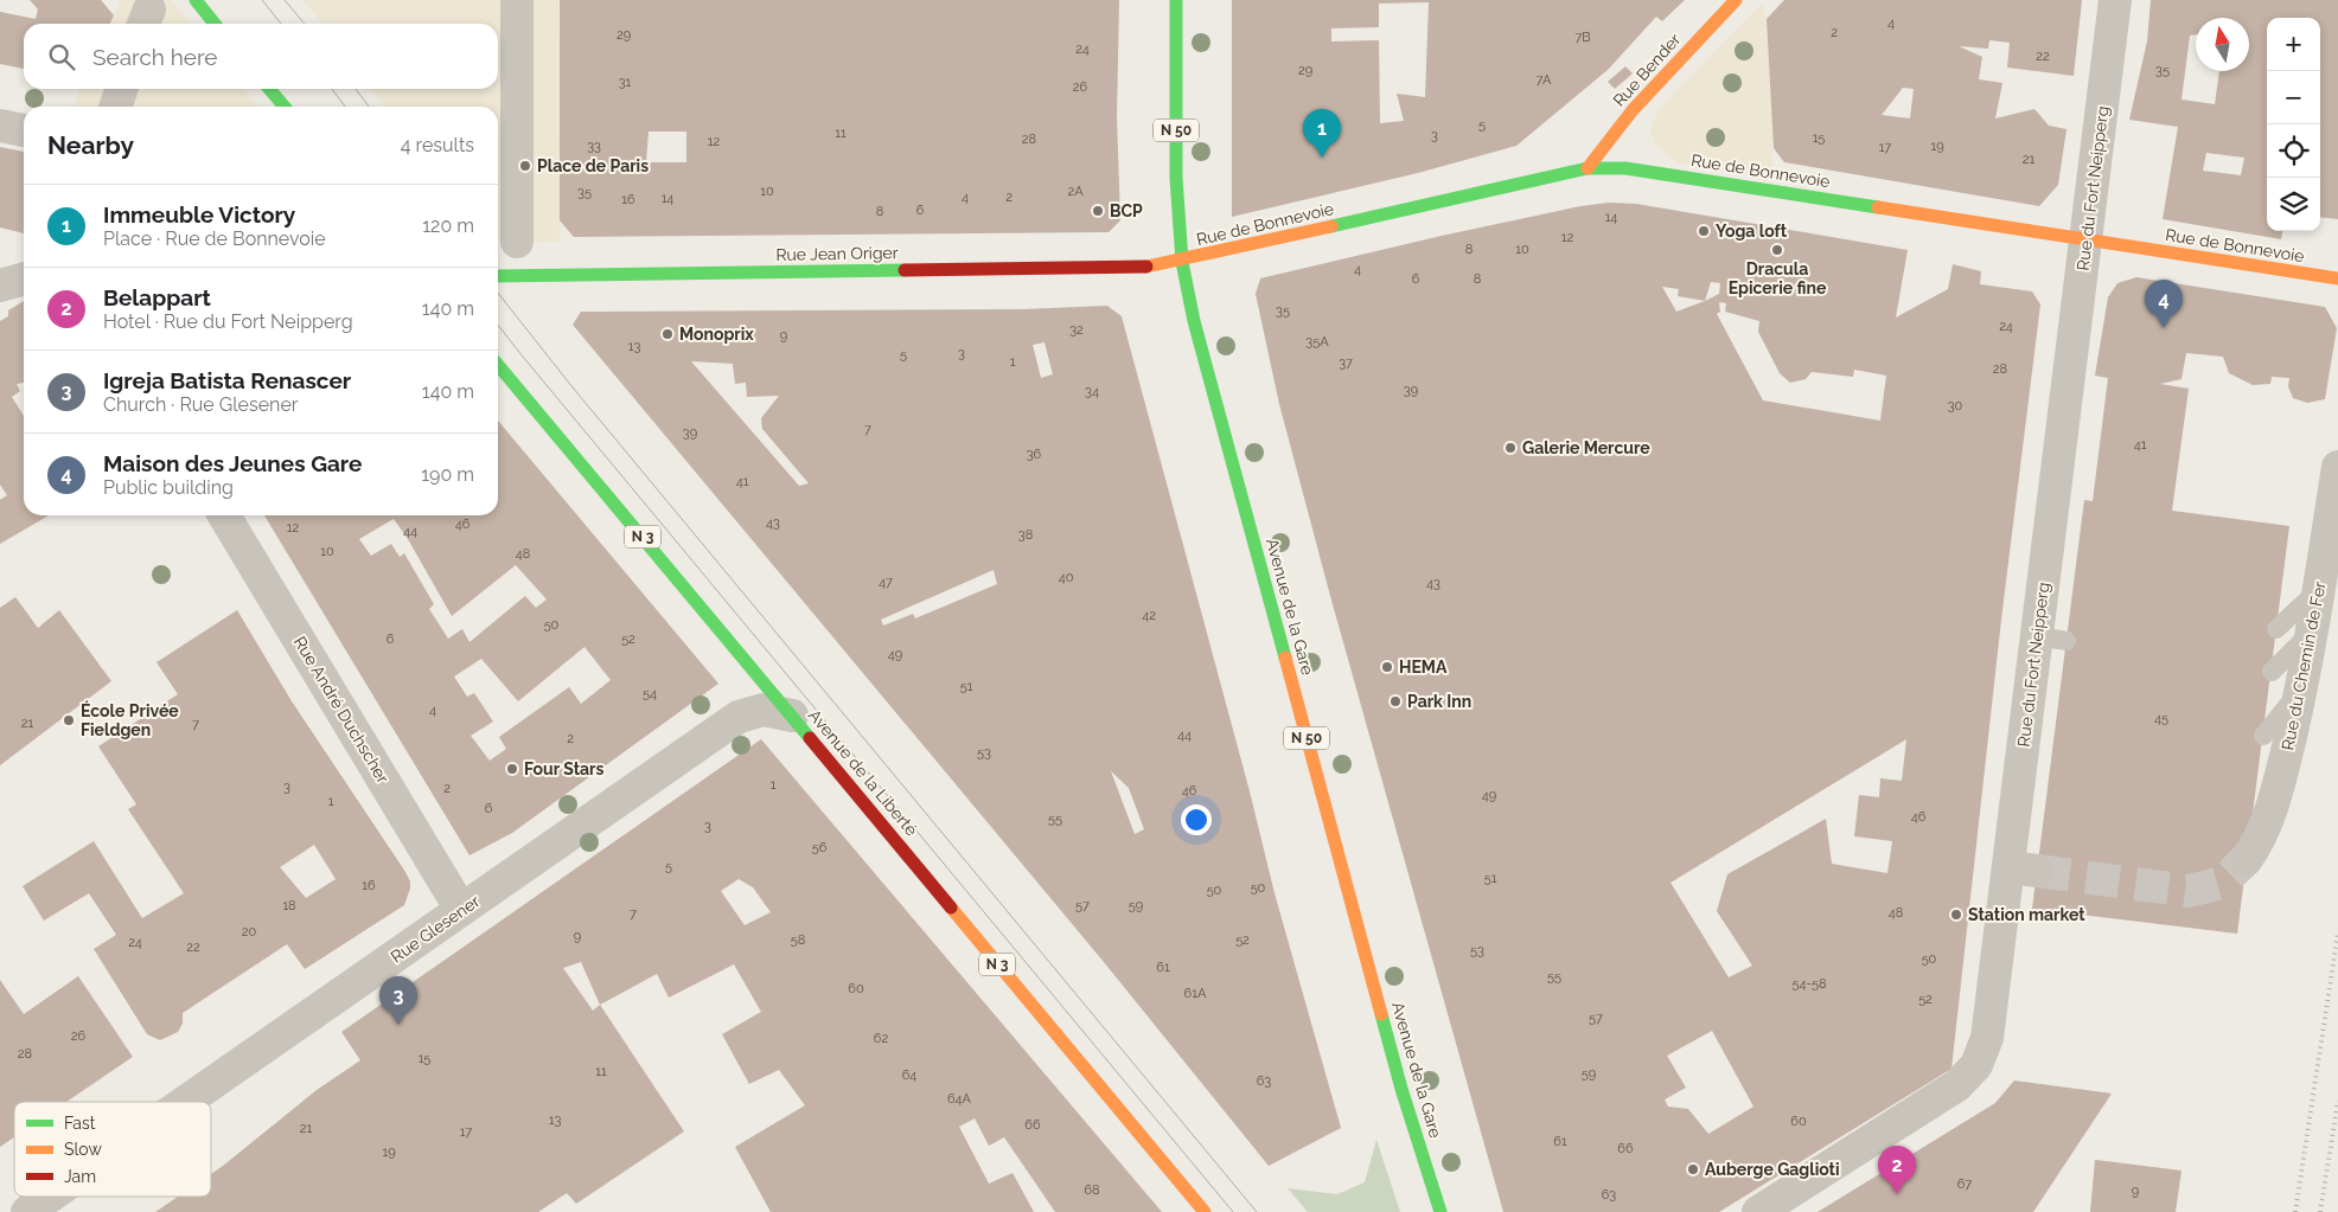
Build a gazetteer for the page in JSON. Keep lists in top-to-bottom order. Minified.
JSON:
{"streets":{"main road":["Rue Bender","N 50","Rue de Bonnevoie","Rue Jean Origer","N 3","Avenue de la Gare","Avenue de la Liberté"],"street":["Rue du Fort Neipperg","Rue du Chemin de Fer","Rue André Duchscher","Rue Glesener"]},"crossings":[["Rue Bender","Rue de Bonnevoie"],["Rue de Bonnevoie","Rue du Fort Neipperg"],["Rue de Bonnevoie","Rue Jean Origer"],["Rue de Bonnevoie","Avenue de la Gare"],["Rue Jean Origer","Avenue de la Gare"],["Rue André Duchscher","Rue Glesener"],["Avenue de la Liberté","Rue Glesener"]],"places":["Place de Paris","BCP","Yoga loft","Dracula Epicerie fine","Monoprix","Galerie Mercure","HEMA","Park Inn","École Privée Fieldgen","Four Stars","Station market","Auberge Gaglioti"],"house_numbers":["4","2","29","7B","24","22","29","35","7A","31","26","5","11","3","15","28","12","33","19","17","21","10","2A","35","4","2","14","16","6","8","14","12","8","10","4","6","8","35","24","32","9","35A","13","3","5","1","37","28","39","34","30","7","39","41","36","41","43","46","12","44","38","10","48","40","47","43","42","50","6","52","49","51","54","4","45","21","7","44","2","53","1","3","2","46","49","1","6","46","55","3","56","5","51","16","50","50","18","57","59","48","7","20","9","58","52","24","22","53","50","61","55","54-58","60","61A","52","57","26","62","28","15","11","59","64","63","64A","13","60","66","21","17","61","66","19","67","68","9","63"],"legend":["Fast","Slow","Jam"],"north":"top","page":{"map_buttons":["+","−"],"search":"Search here","heading":["Nearby","4 results"],"pins":["1","4","3","2"],"list":[{"mark":"1","name":"Immeuble Victory","note":"Place · Rue de Bonnevoie","value":"120 m"},{"mark":"2","name":"Belappart","note":"Hotel · Rue du Fort Neipperg","value":"140 m"},{"mark":"3","name":"Igreja Batista Renascer","note":"Church · Rue Glesener","value":"140 m"},{"mark":"4","name":"Maison des Jeunes Gare","note":"Public building","value":"190 m"}]}}
